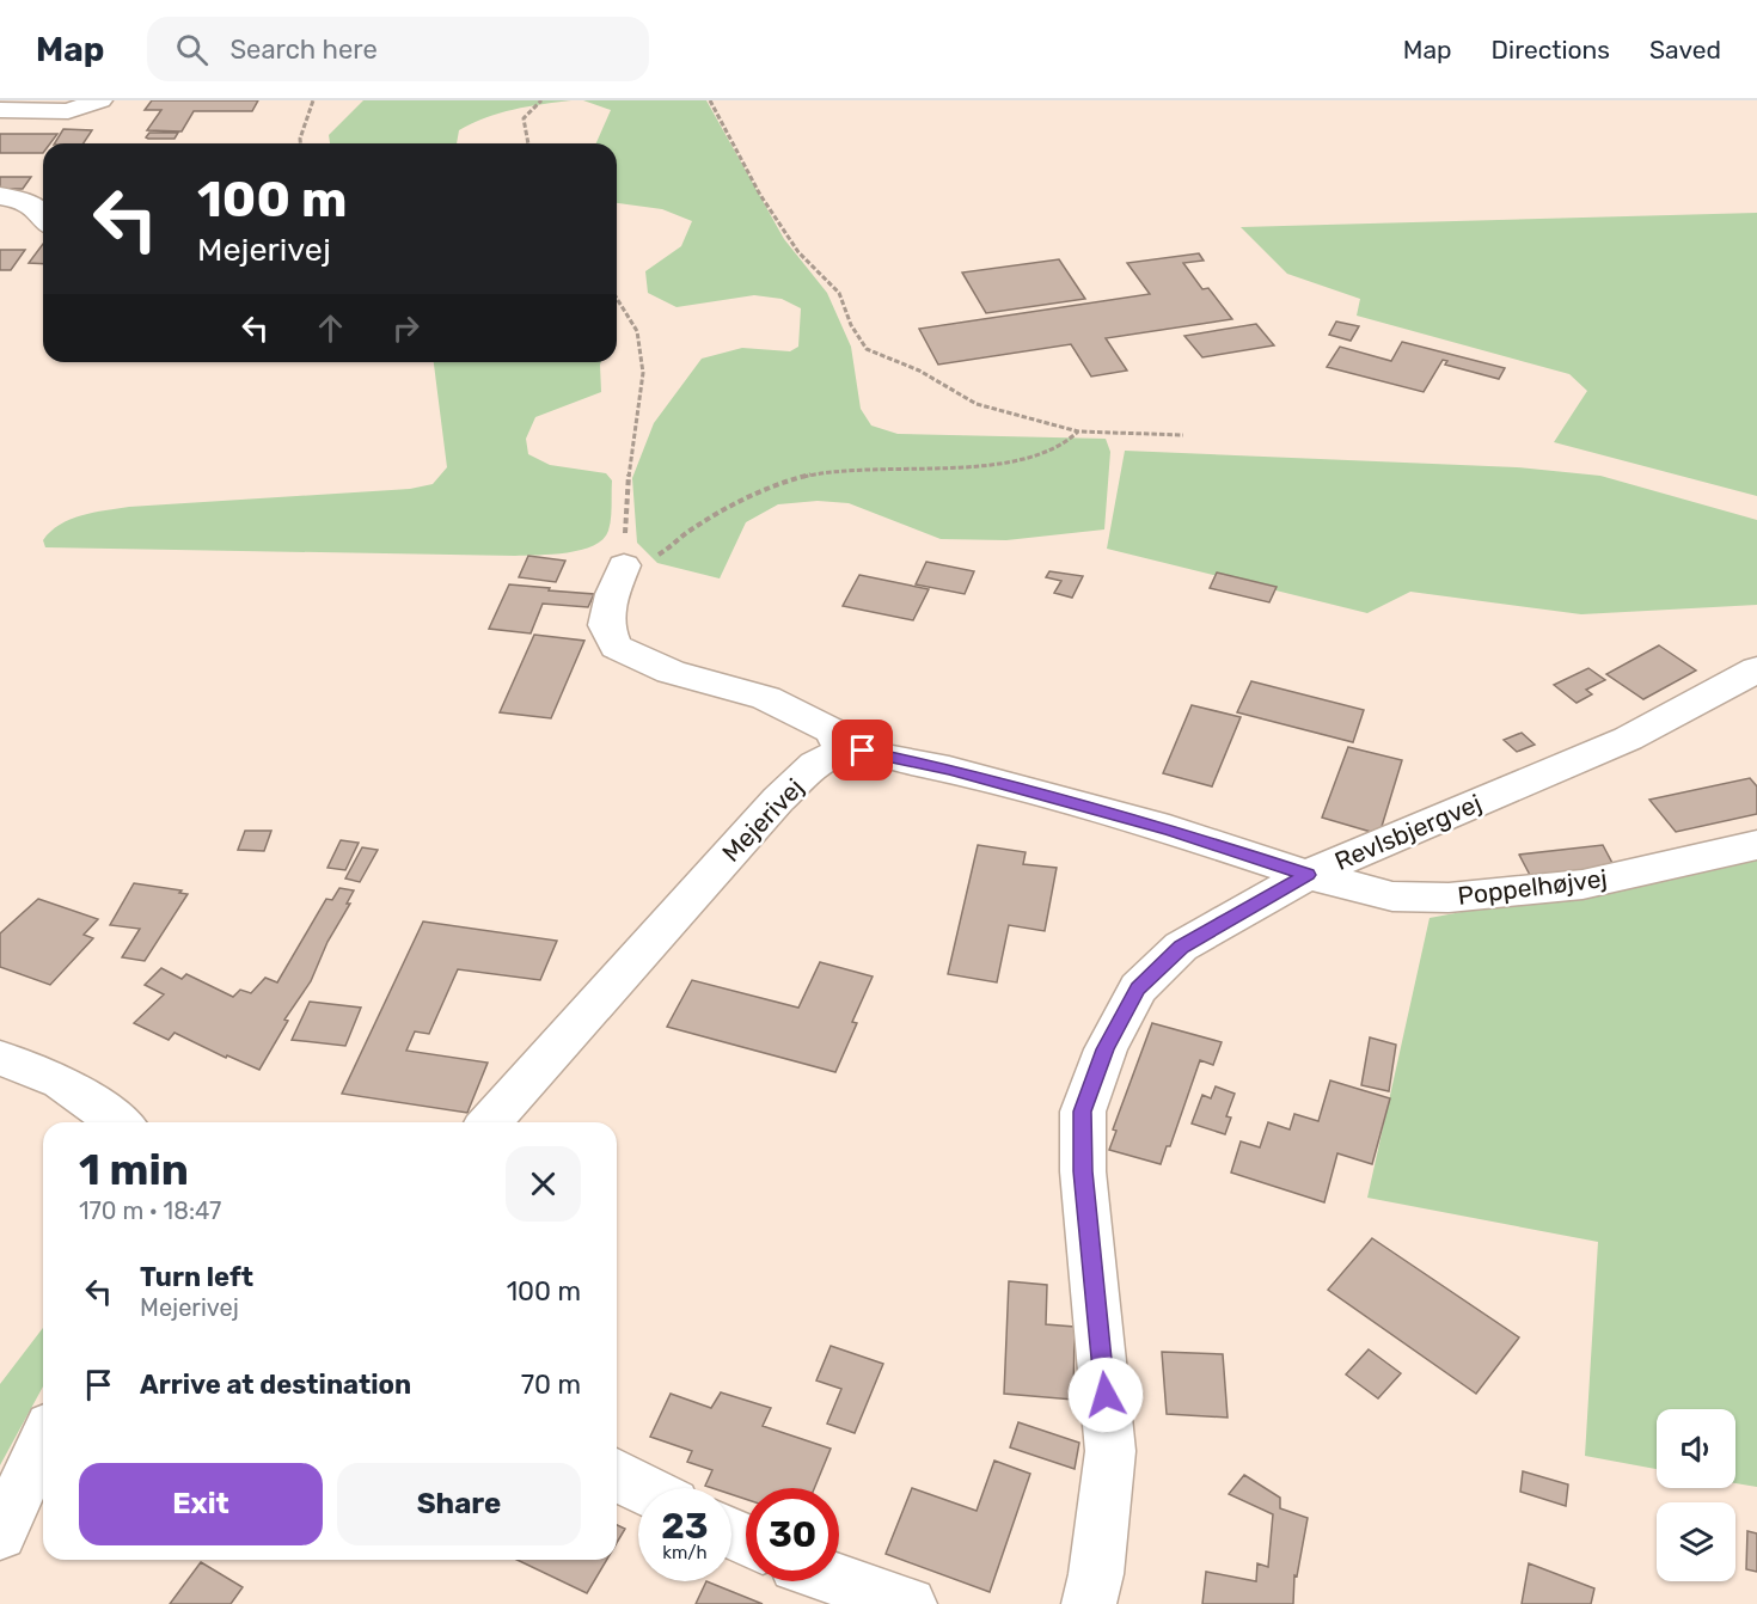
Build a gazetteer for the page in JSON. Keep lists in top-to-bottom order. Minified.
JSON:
{"streets":{"street":["Mejerivej","Revlsbjergvej","Poppelhøjvej"]},"crossings":[["Revlsbjergvej","Poppelhøjvej"]],"page":{"header":"Map","search":"Search here","nav":["Map","Directions","Saved"],"turn":["100 m","Mejerivej"],"heading":["1 min","170 m · 18:47"],"list":[{"name":"Turn left","note":"Mejerivej","value":"100 m"},{"name":"Arrive at destination","value":"70 m"}],"buttons":["Exit","Share"],"speed":"23 km/h","limit":"30"}}
